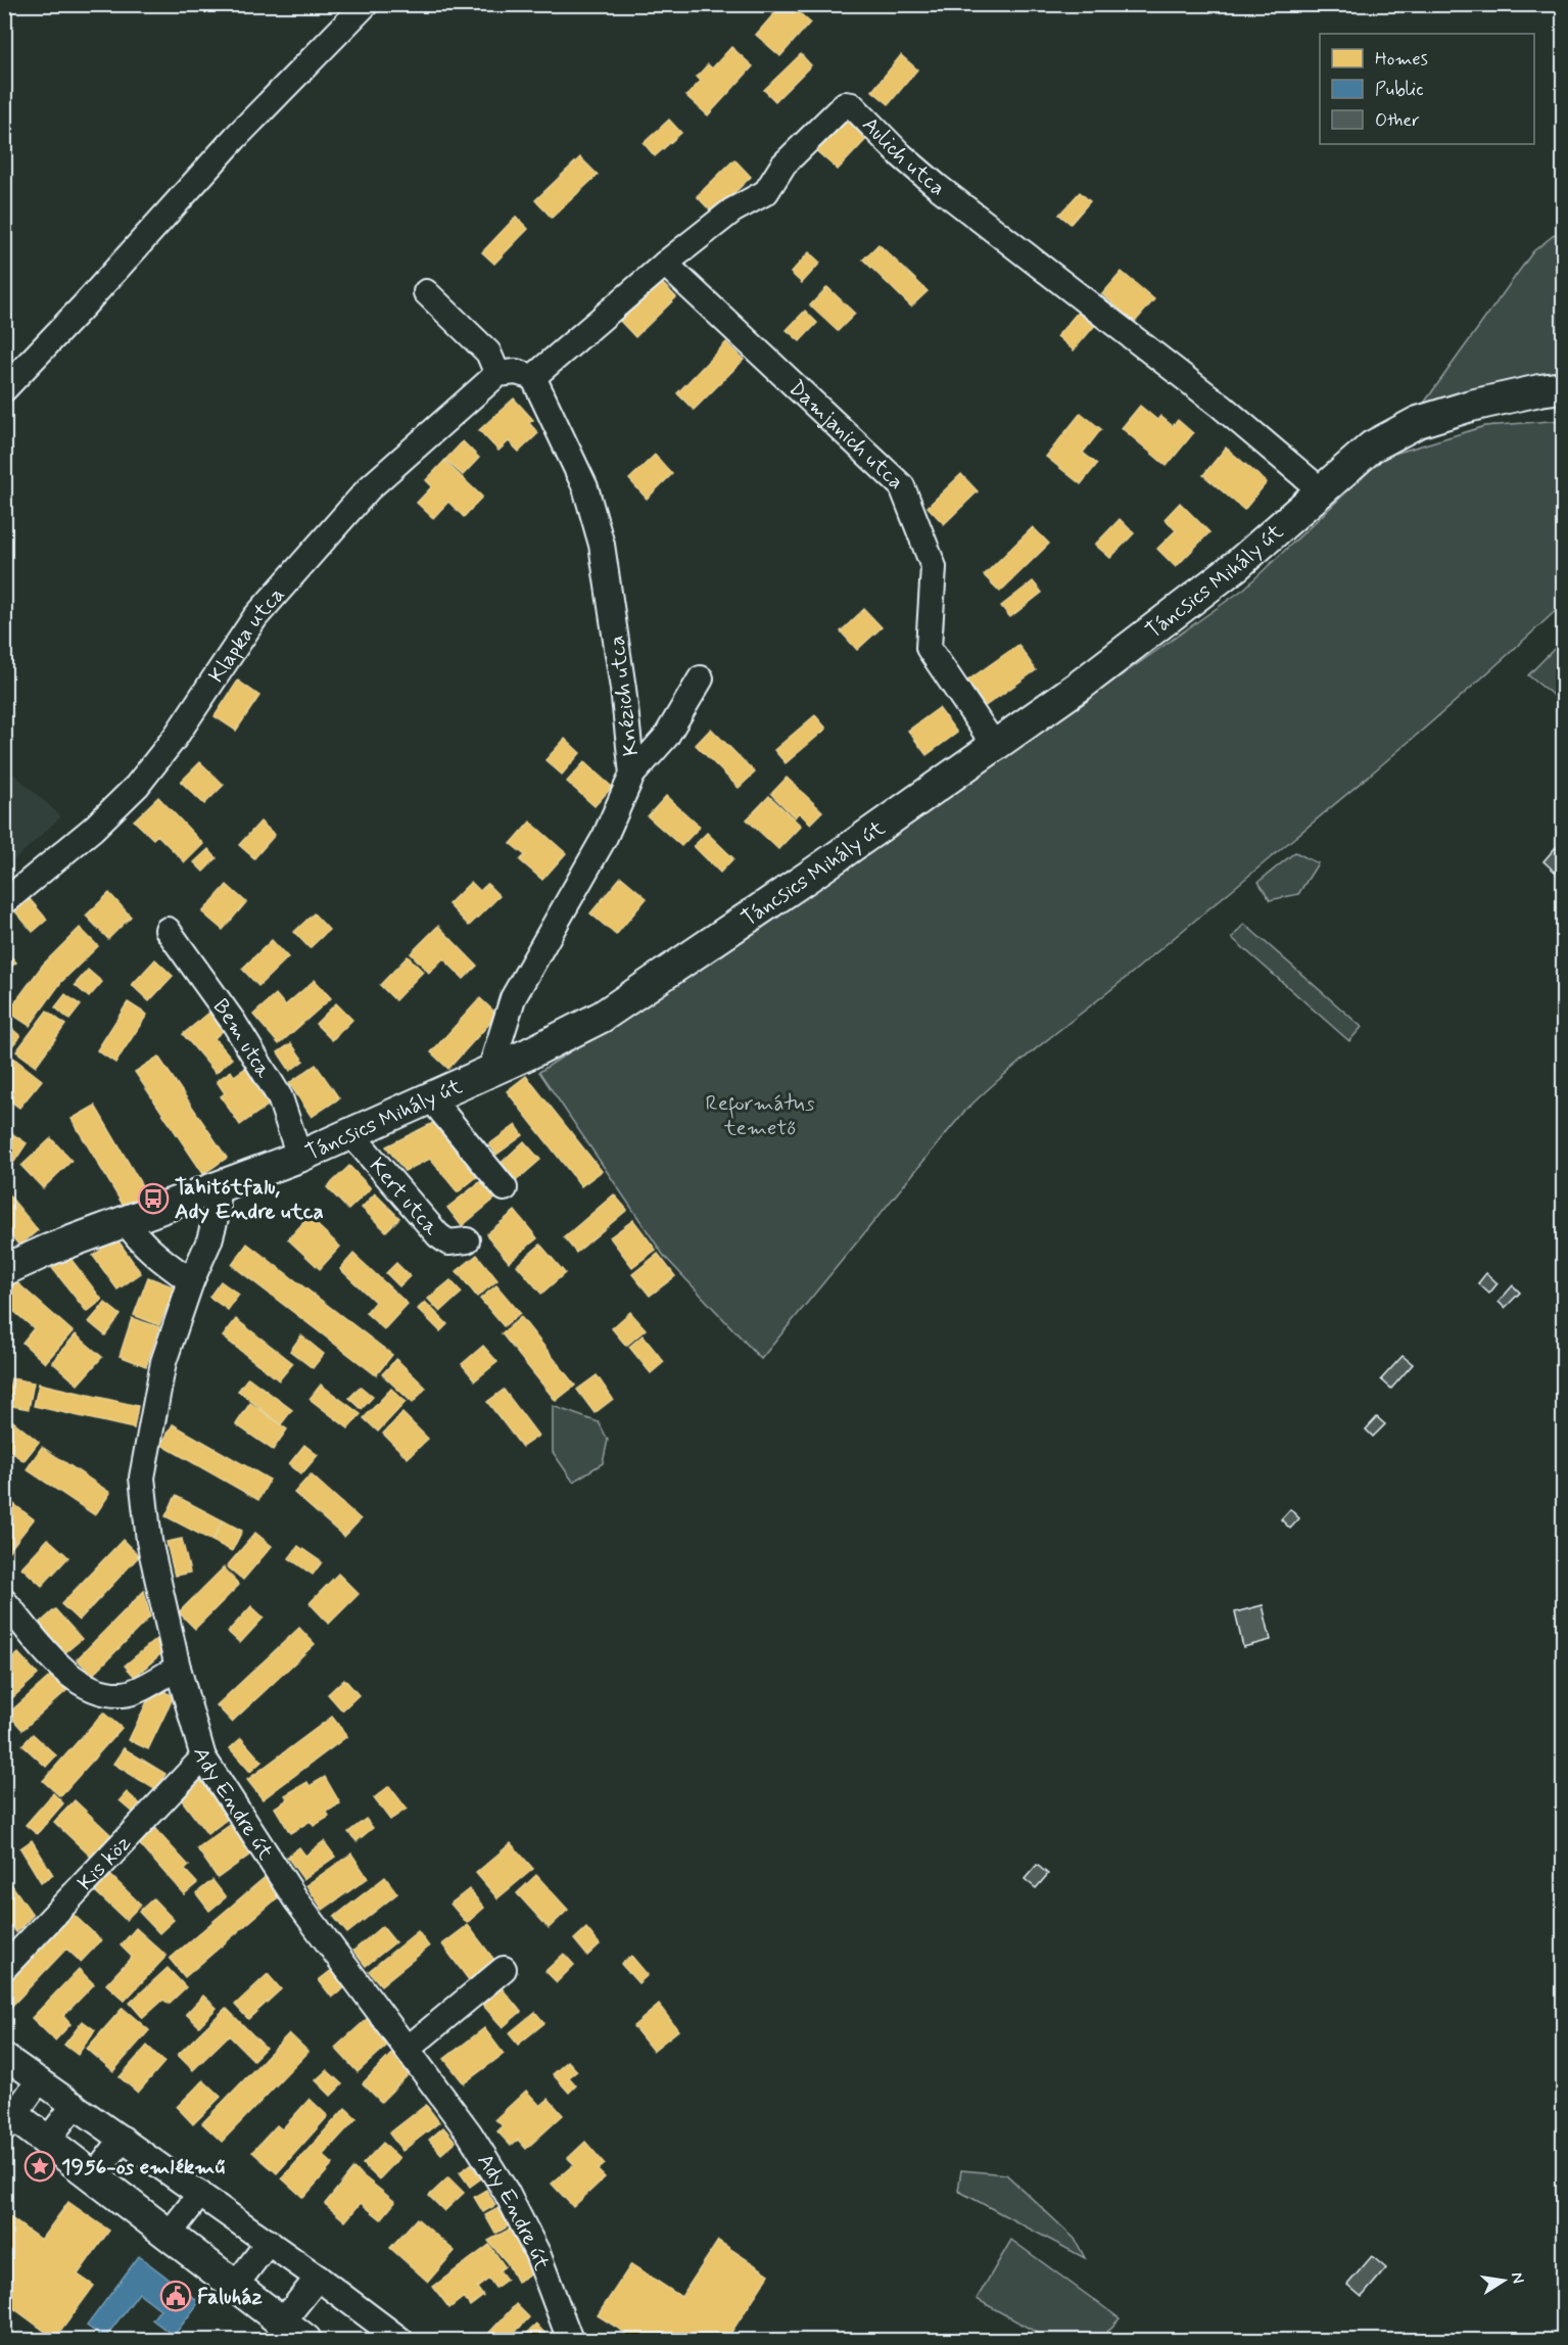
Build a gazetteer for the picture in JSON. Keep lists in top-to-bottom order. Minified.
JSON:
{"streets":{"main road":["Táncsics Mihály út"],"street":["Aulich utca","Damjanich utca","Klapka utca","Knézich utca","Bem utca","Kert utca","Ady Endre út","Kis köz"]},"crossings":[["Aulich utca","Damjanich utca"],["Aulich utca","Táncsics Mihály út"],["Aulich utca","Knézich utca"],["Damjanich utca","Táncsics Mihály út"],["Táncsics Mihály út","Knézich utca"],["Táncsics Mihály út","Bem utca"],["Táncsics Mihály út","Kert utca"],["Táncsics Mihály út","Ady Endre út"],["Ady Endre út","Kis köz"]],"parks":["Református temető"],"places":{"bus stop":["Tahitótfalu, Ady Endre utca"],"place":["1956-os emlékmű"],"public building":["Faluház"]},"legend":["Homes","Public","Other"],"north":"right"}
